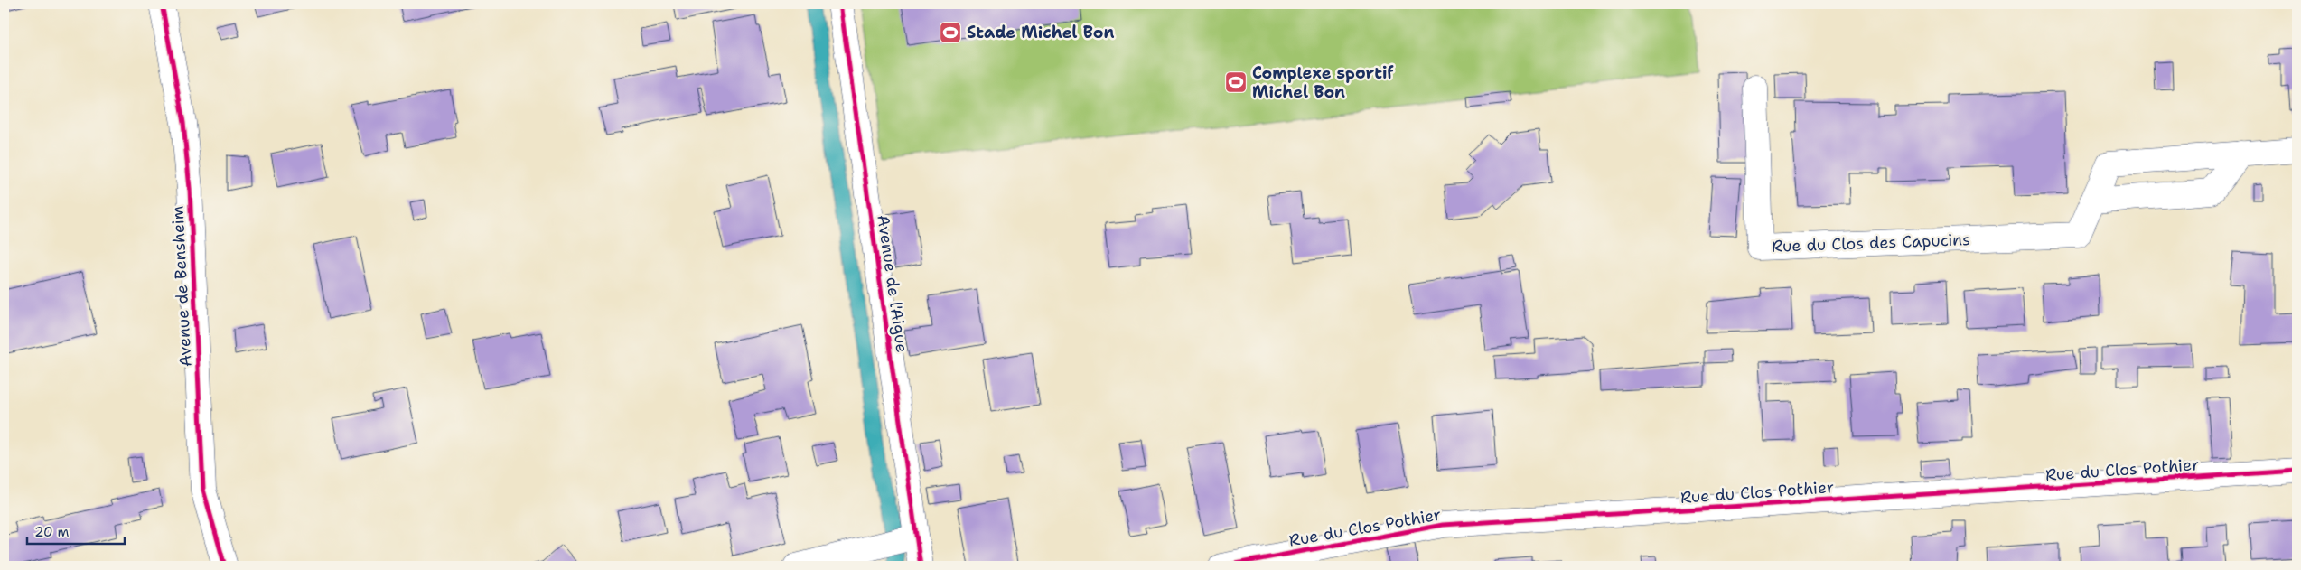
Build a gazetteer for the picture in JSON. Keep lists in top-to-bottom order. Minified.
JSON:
{"streets":{"street":["Rue du Clos des Capucins","Avenue de l'Aigue","Avenue de Bensheim","Rue du Clos Pothier"]},"places":{"sports":["Stade Michel Bon","Complexe sportif Michel Bon"]},"scale_bar":"20 m"}
